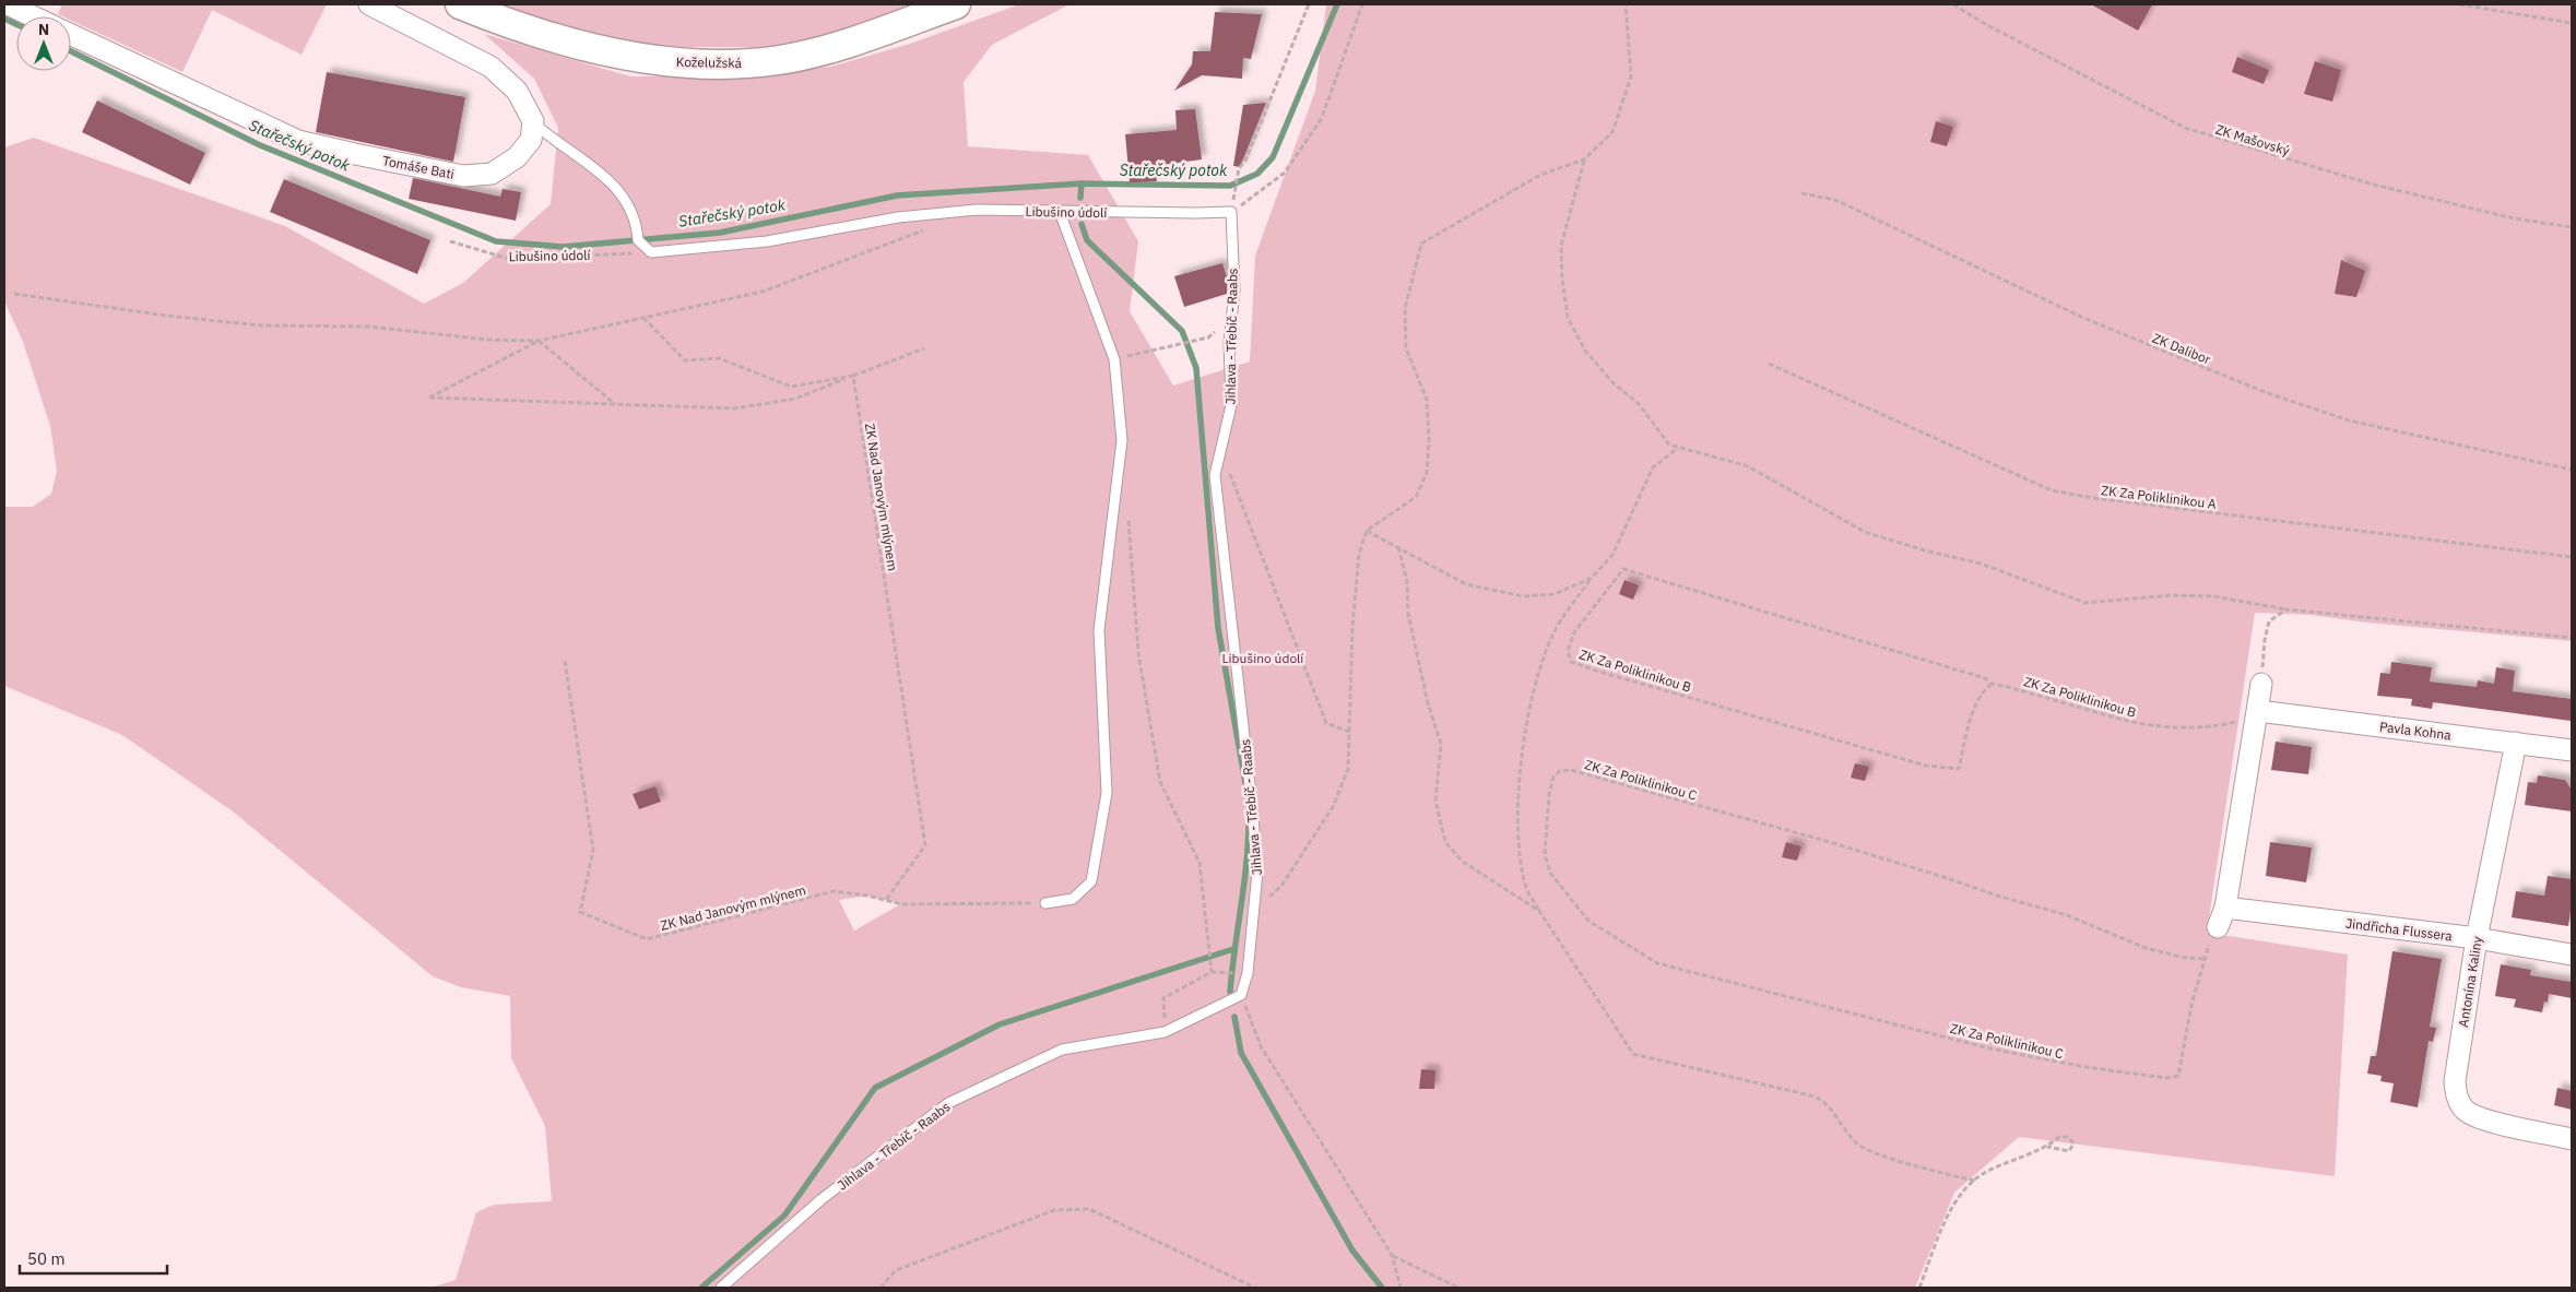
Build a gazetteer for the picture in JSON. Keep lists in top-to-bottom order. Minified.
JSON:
{"streets":{"main road":["Koželužská"],"street":["Tomáše Bati","Pavla Kohna","Jindřicha Flussera","Antonína Kaliny"],"lane":["Libušino údolí","Jihlava - Třebíč - Raabs"],"path":["ZK Mašovský","ZK Dalibor","ZK Nad Janovým mlýnem","ZK Za Poliklinikou A","ZK Za Poliklinikou B","ZK Za Poliklinikou C"]},"crossings":[["Libušino údolí","Jihlava - Třebíč - Raabs"],["ZK Za Poliklinikou B","Pavla Kohna"],["Pavla Kohna","Antonína Kaliny"],["Jindřicha Flussera","Antonína Kaliny"]],"water":["Stařečský potok"],"parks":["Libušino údolí"],"scale_bar":"50 m","north":"top"}
